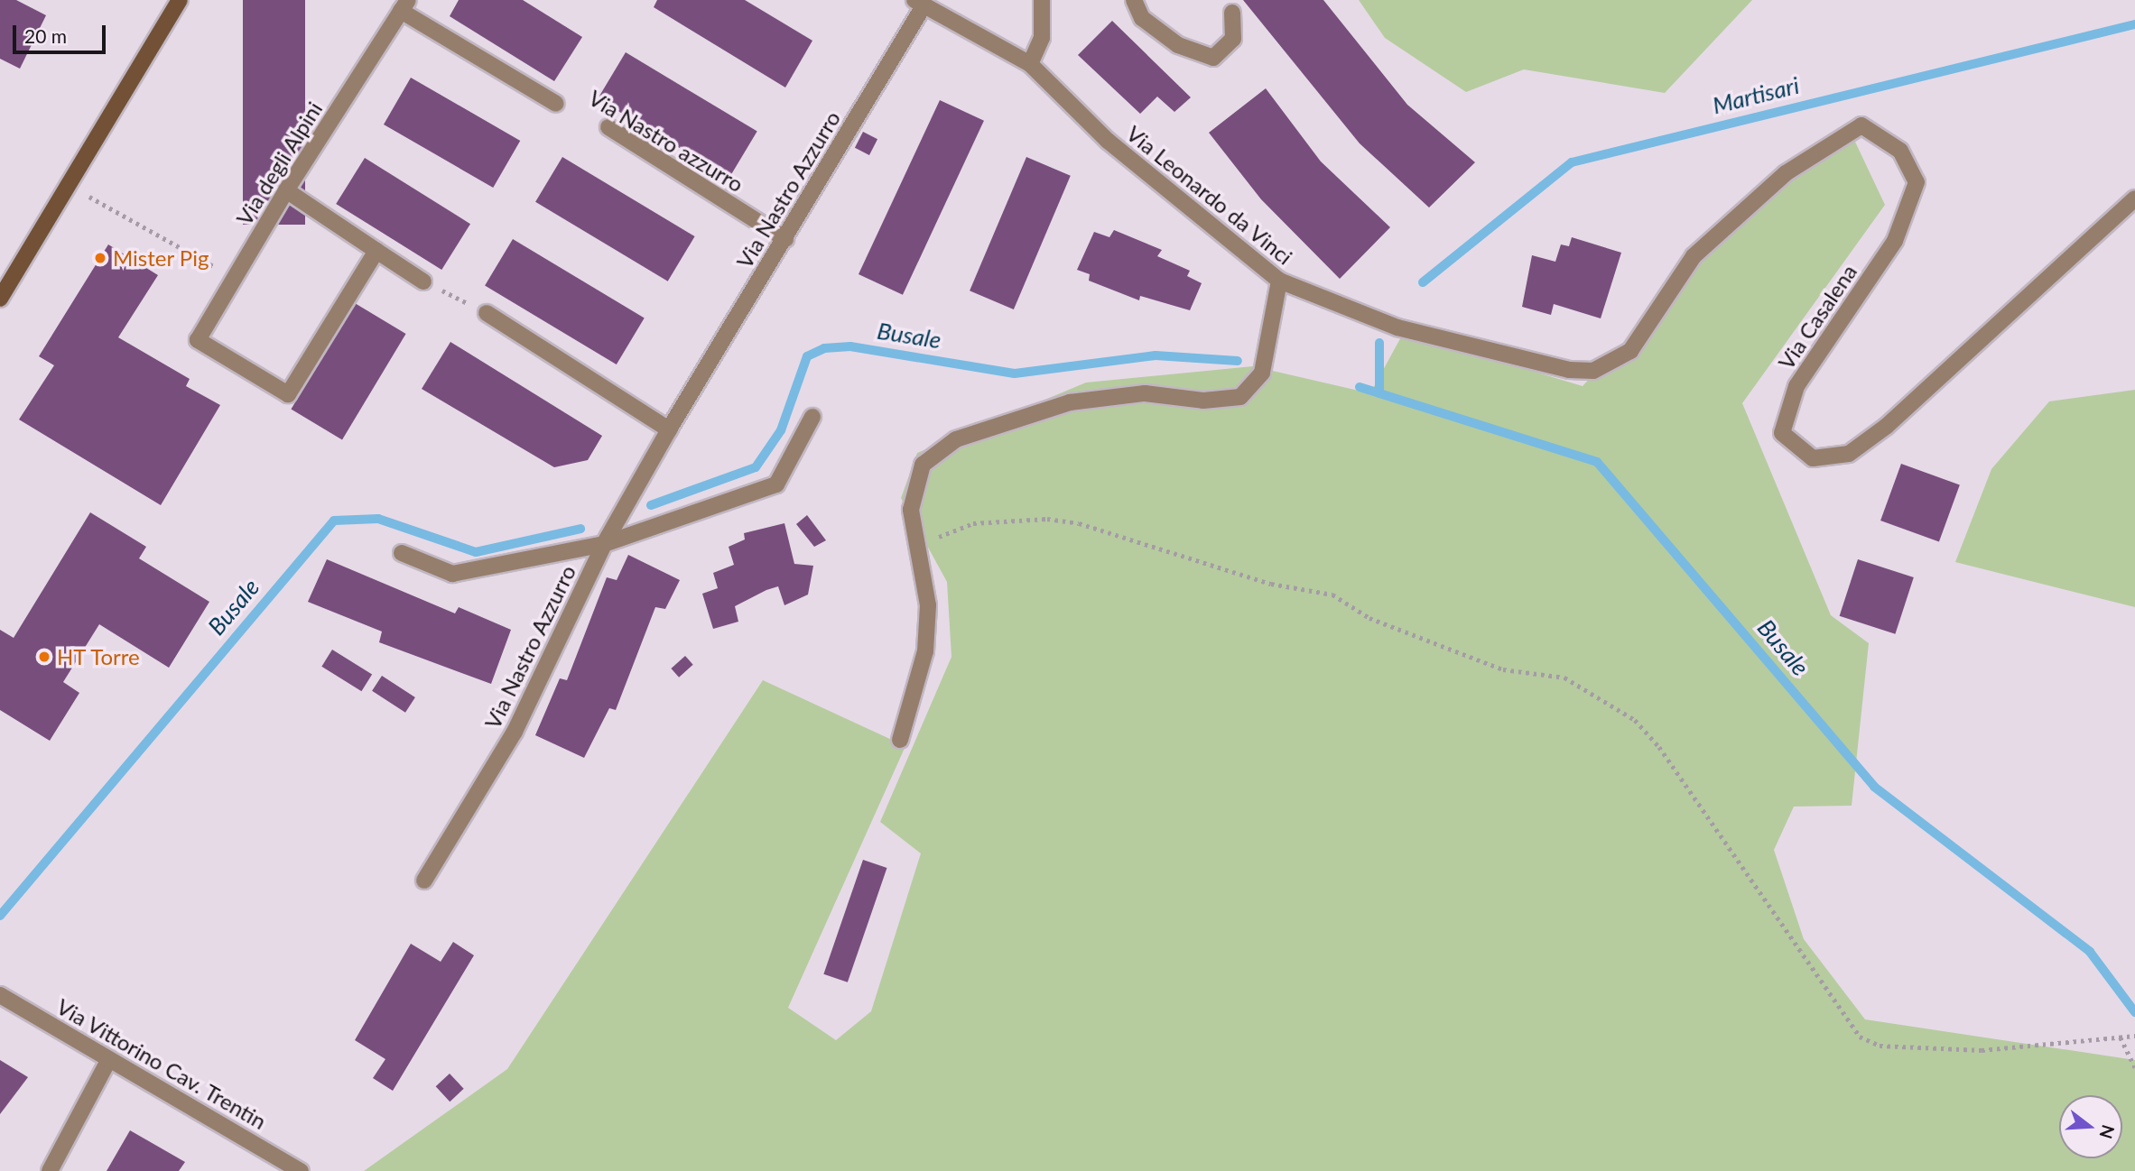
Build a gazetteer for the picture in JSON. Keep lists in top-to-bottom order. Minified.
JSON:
{"streets":{"street":["Via Nastro azzurro","Via degli Alpini","Via Nastro Azzurro","Via Leonardo da Vinci","Via Casalena","Via Vittorino Cav. Trentin"]},"crossings":[["Via Nastro azzurro","Via Nastro Azzurro"],["Via Nastro Azzurro","Via Leonardo da Vinci"],["Via Leonardo da Vinci","Via Casalena"]],"water":["Martisari","Busale"],"places":["Mister Pig","HT Torre"],"scale_bar":"20 m","north":"right"}
